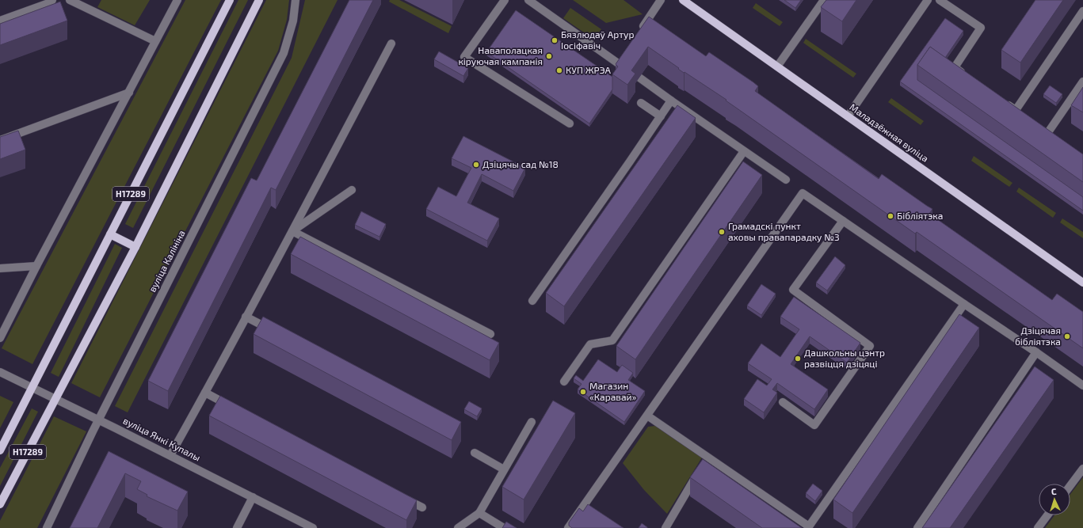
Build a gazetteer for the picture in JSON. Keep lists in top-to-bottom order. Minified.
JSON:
{"streets":{"main road":["Маладзёжная вуліца","Н17289"],"street":["вуліца Калініна","вуліца Янкі Купалы"]},"crossings":[["Н17289","вуліца Янкі Купалы"],["вуліца Калініна","вуліца Янкі Купалы"]],"places":["Бязлюдаў Артур Іосіфавіч","Наваполацкая кіруючая кампанія","КУП ЖРЭА","Дзіцячы сад №18","Бібліятэка","Грамадскі пункт аховы правапарадку №3","Дзіцячая бібліятэка","Дашкольны цэнтр развіцця дзіцяці","Магазин «Каравай»"],"north":"top"}
